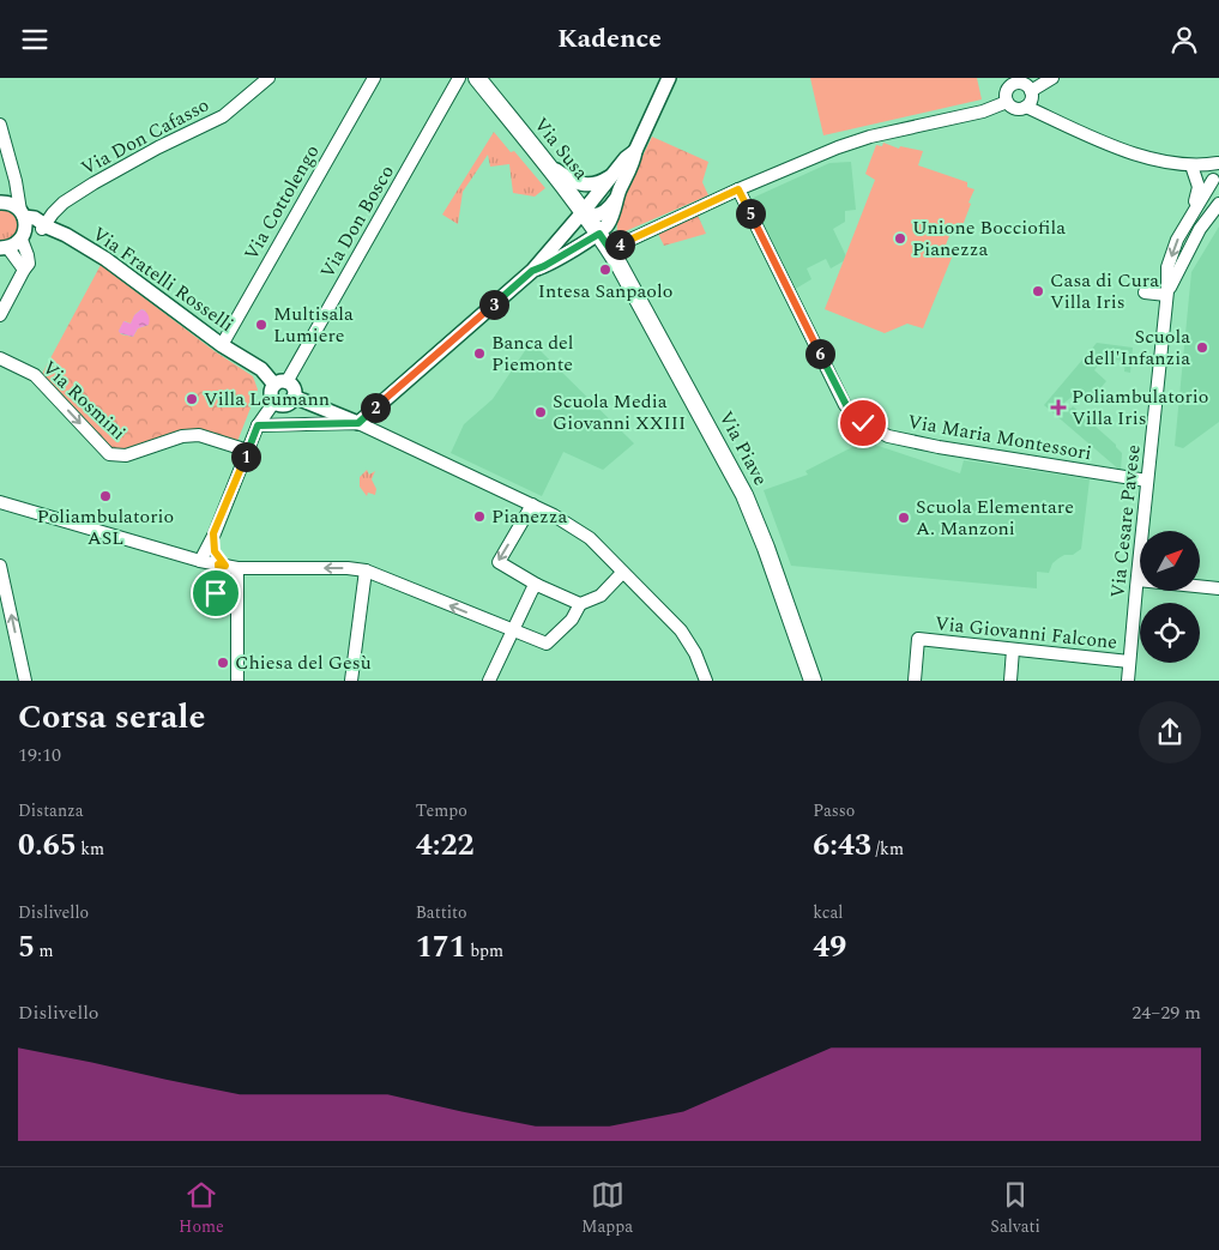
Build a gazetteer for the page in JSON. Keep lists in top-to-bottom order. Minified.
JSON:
{"streets":{"main road":["Via Susa","Via Piave"],"street":["Via Don Cafasso","Via Cottolengo","Via Don Bosco","Via Fratelli Rosselli","Via Rosmini","Via Maria Montessori","Via Cesare Pavese","Via Giovanni Falcone"]},"crossings":[["Via Don Cafasso","Via Fratelli Rosselli"],["Via Susa","Via Piave"],["Via Cottolengo","Via Fratelli Rosselli"],["Via Don Bosco","Via Fratelli Rosselli"],["Via Maria Montessori","Via Cesare Pavese"],["Via Cesare Pavese","Via Giovanni Falcone"]],"places":{"other":["Unione Bocciofila Pianezza","Intesa Sanpaolo","Casa di Cura Villa Iris","Multisala Lumiere","Scuola dell'Infanzia","Banca del Piemonte","Villa Leumann","Scuola Media Giovanni XXIII","Poliambulatorio ASL","Pianezza","Scuola Elementare A. Manzoni","Chiesa del Gesù"],"health":["Poliambulatorio Villa Iris"]},"north":"top right","page":{"header":"Kadence","pins":["5","4","3","6","2","1"],"heading":["Corsa serale","19:10"],"stats":[["Distanza","0.65 km"],["Tempo","4:22"],["Passo","6:43 /km"],["Dislivello","5 m"],["Battito","171 bpm"],["kcal","49"]],"chart":["Dislivello","24–29 m"],"tabs":["Home","Mappa","Salvati"]}}
